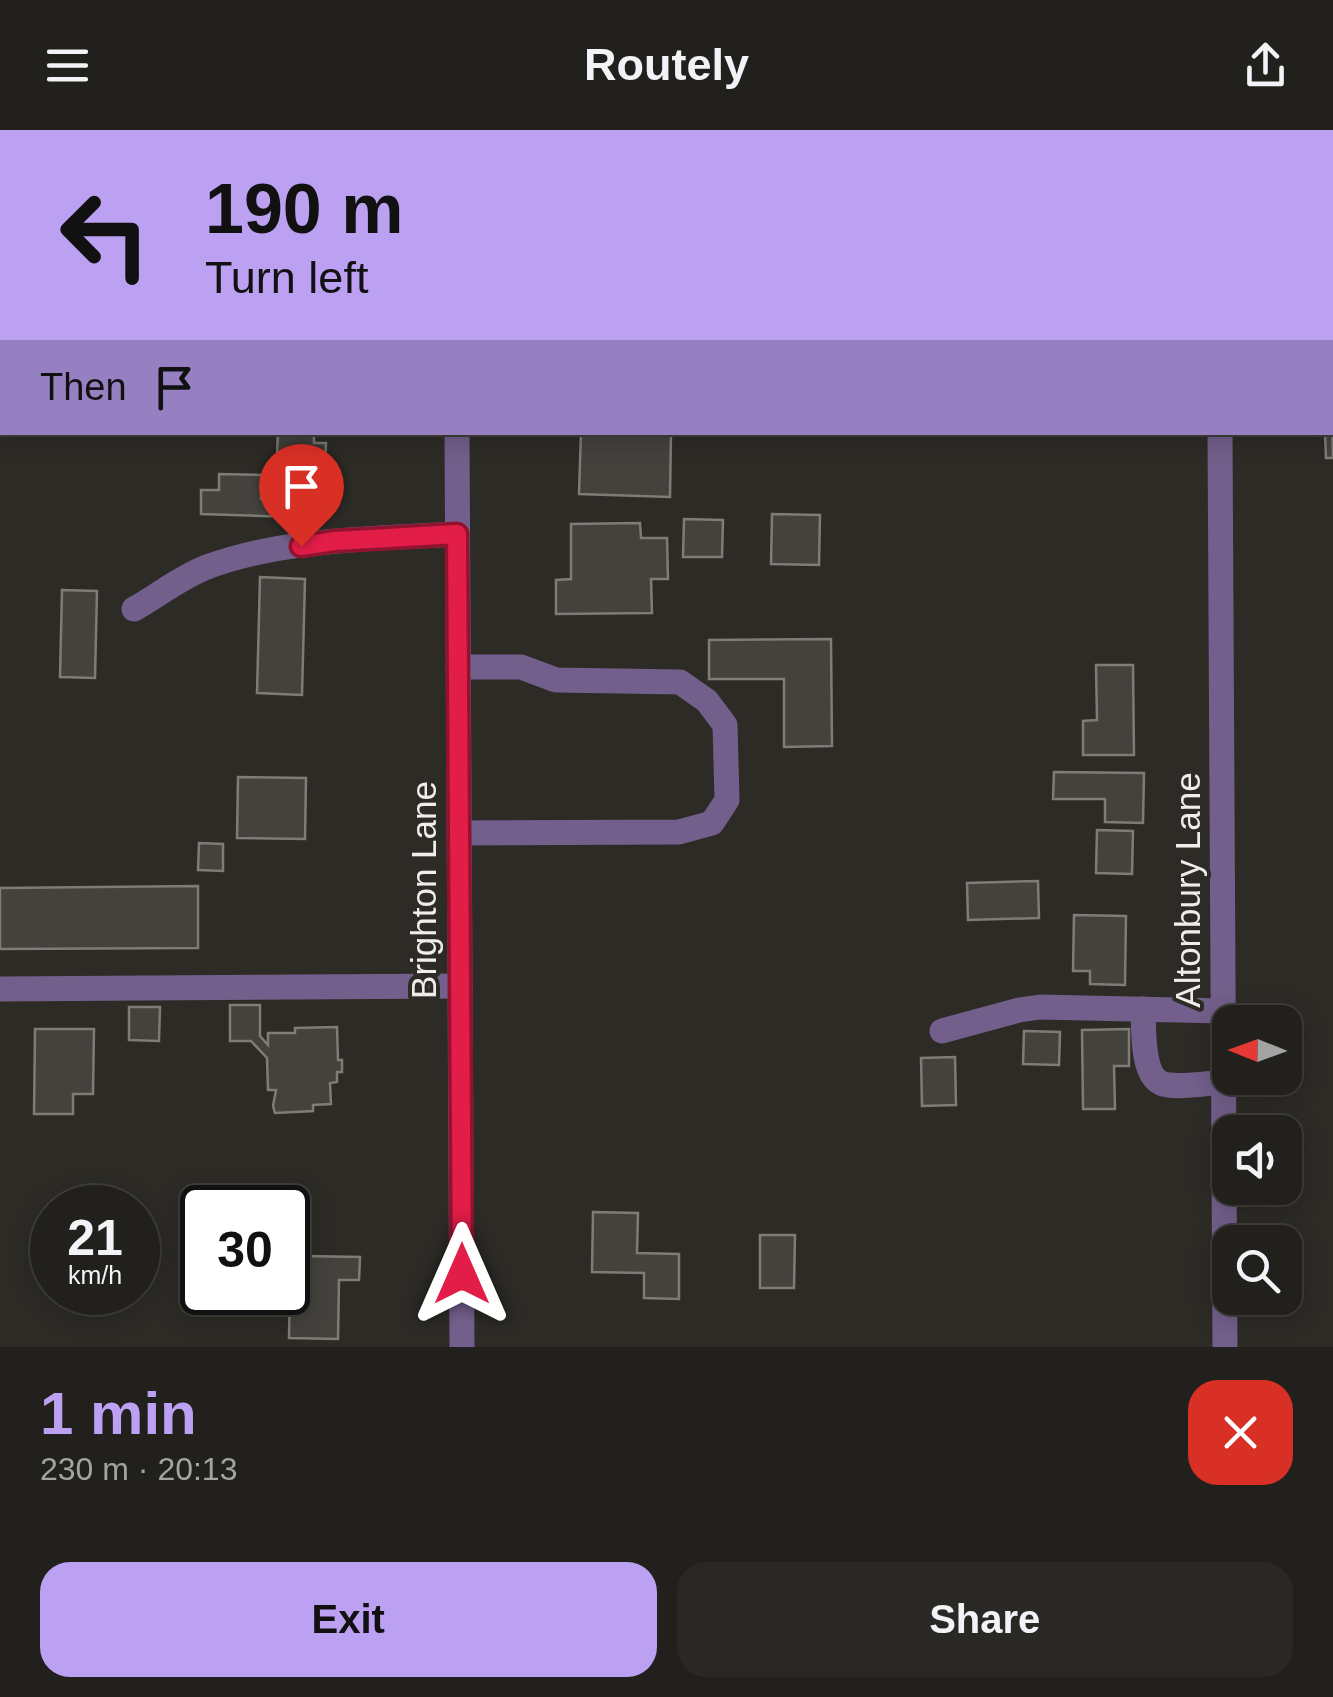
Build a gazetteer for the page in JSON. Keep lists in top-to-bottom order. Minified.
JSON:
{"streets":{"street":["Brighton Lane","Altonbury Lane"]},"north":"left","page":{"header":"Routely","turn":["190 m","Turn left"],"then":"Then","speed":"21 km/h","limit":"30","heading":["1 min","230 m · 20:13"],"buttons":["Exit","Share"]}}
